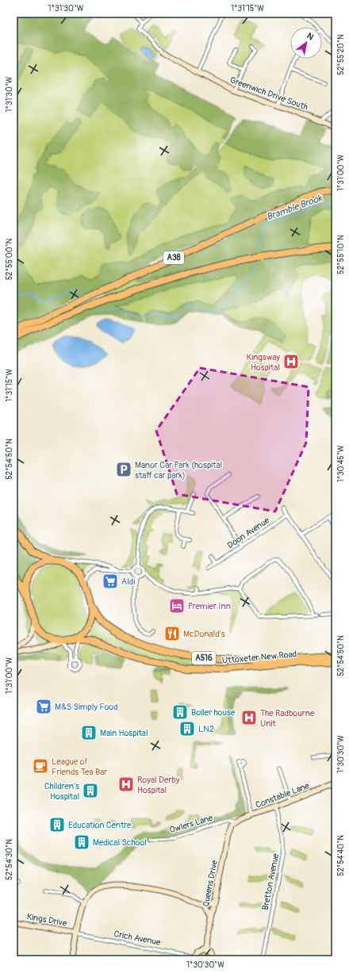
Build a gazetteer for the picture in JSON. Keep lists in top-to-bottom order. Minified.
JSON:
{"streets":{"highway":["A38","Uttoxeter New Road","A516"],"street":["Greenwich Drive South","Doon Avenue","Constable Lane","Owlers Lane","Bretton Avenue","Queens Drive","Kings Drive","Crich Avenue"]},"crossings":[["Uttoxeter New Road","A516"],["Constable Lane","Owlers Lane"],["Constable Lane","Bretton Avenue"],["Constable Lane","Queens Drive"],["Owlers Lane","Queens Drive"],["Kings Drive","Crich Avenue"]],"water":["Bramble Brook"],"places":{"hospital":["Kingsway Hospital","The Radbourne Unit","Royal Derby Hospital"],"parking":["Manor Car Park (hospital staff car park)"],"supermarket":["Aldi","M&S Simply Food"],"hotel":["Premier Inn"],"restaurant":["McDonald's"],"building":["Boiler house","LN2","Main Hospital","Children's Hospital","Education Centre","Medical School"],"cafe":["League of Friends Tea Bar"]},"north":"top right","coordinates":["1°31'30\"W","1°31'15\"W","52°55'20\"N","1°31'00\"W","52°55'10\"N","52°55'00\"N","52°54'50\"N","1°30'45\"W","1°30'30\"W","52°54'40\"N","52°54'30\"N"]}
